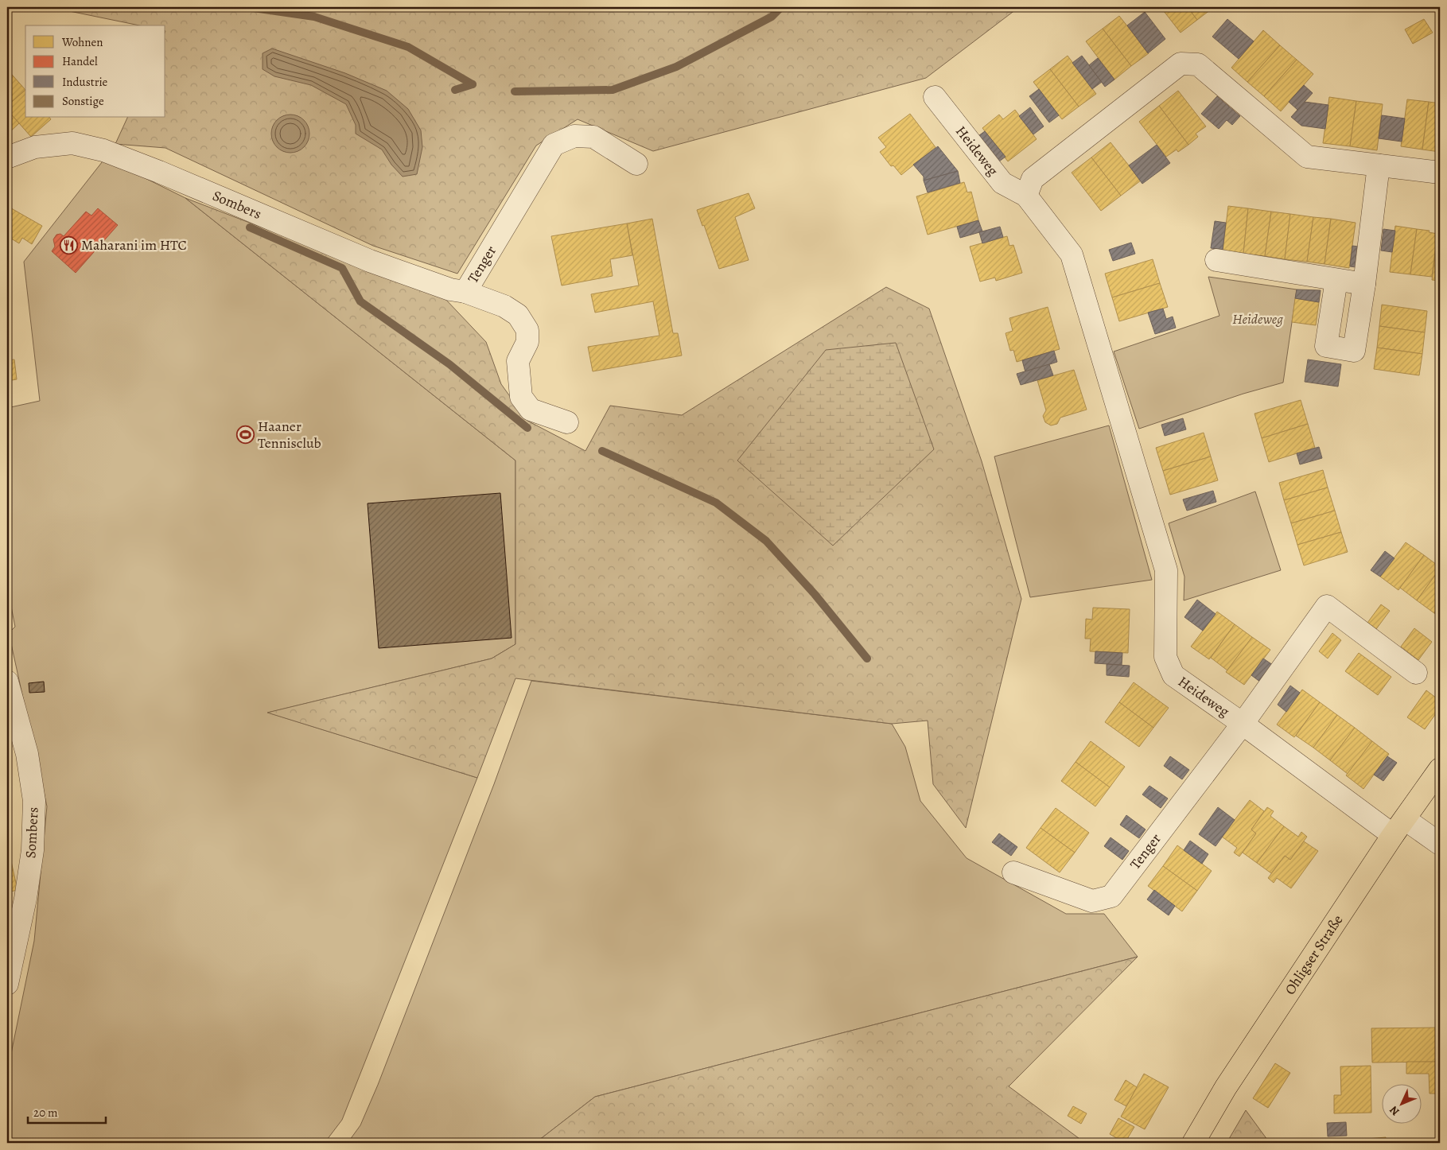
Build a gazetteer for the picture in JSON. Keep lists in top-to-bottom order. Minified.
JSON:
{"streets":{"main road":["Ohligser Straße"],"street":["Heideweg","Sombers","Tenger"]},"crossings":[["Heideweg","Tenger"],["Heideweg","Ohligser Straße"],["Sombers","Tenger"]],"parks":["Heideweg"],"places":{"restaurant":["Maharani im HTC"],"sports":["Haaner Tennisclub"]},"legend":["Wohnen","Handel","Industrie","Sonstige"],"scale_bar":"20 m","north":"bottom left"}
